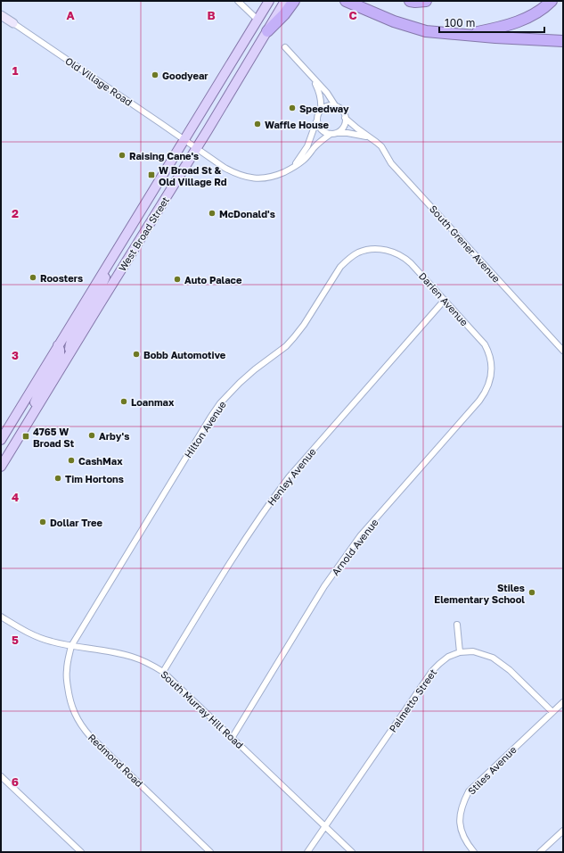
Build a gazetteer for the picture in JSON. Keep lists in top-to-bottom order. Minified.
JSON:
{"streets":{"main road":["West Broad Street"],"street":["Old Village Road","South Grener Avenue","Darien Avenue","Hilton Avenue","Henley Avenue","Arnold Avenue","Palmetto Street","South Murray Hill Road","Redmond Road","Stiles Avenue"]},"crossings":[["Old Village Road","West Broad Street"],["Darien Avenue","Hilton Avenue"],["Darien Avenue","Henley Avenue"],["Darien Avenue","Arnold Avenue"],["Hilton Avenue","South Murray Hill Road"],["Hilton Avenue","Redmond Road"],["Henley Avenue","South Murray Hill Road"],["Arnold Avenue","South Murray Hill Road"],["Palmetto Street","South Murray Hill Road"],["Palmetto Street","Stiles Avenue"],["South Murray Hill Road","Redmond Road"]],"places":{"other":["Goodyear","Speedway","Waffle House","Raising Cane's","McDonald's","Roosters","Auto Palace","Bobb Automotive","Loanmax","Arby's","CashMax","Tim Hortons","Dollar Tree","Stiles Elementary School"],"transit":["W Broad St & Old Village Rd","4765 W Broad St"]},"scale_bar":"100 m","grid":{"columns":["A","B","C"],"rows":["1","2","3","4","5","6"]}}
